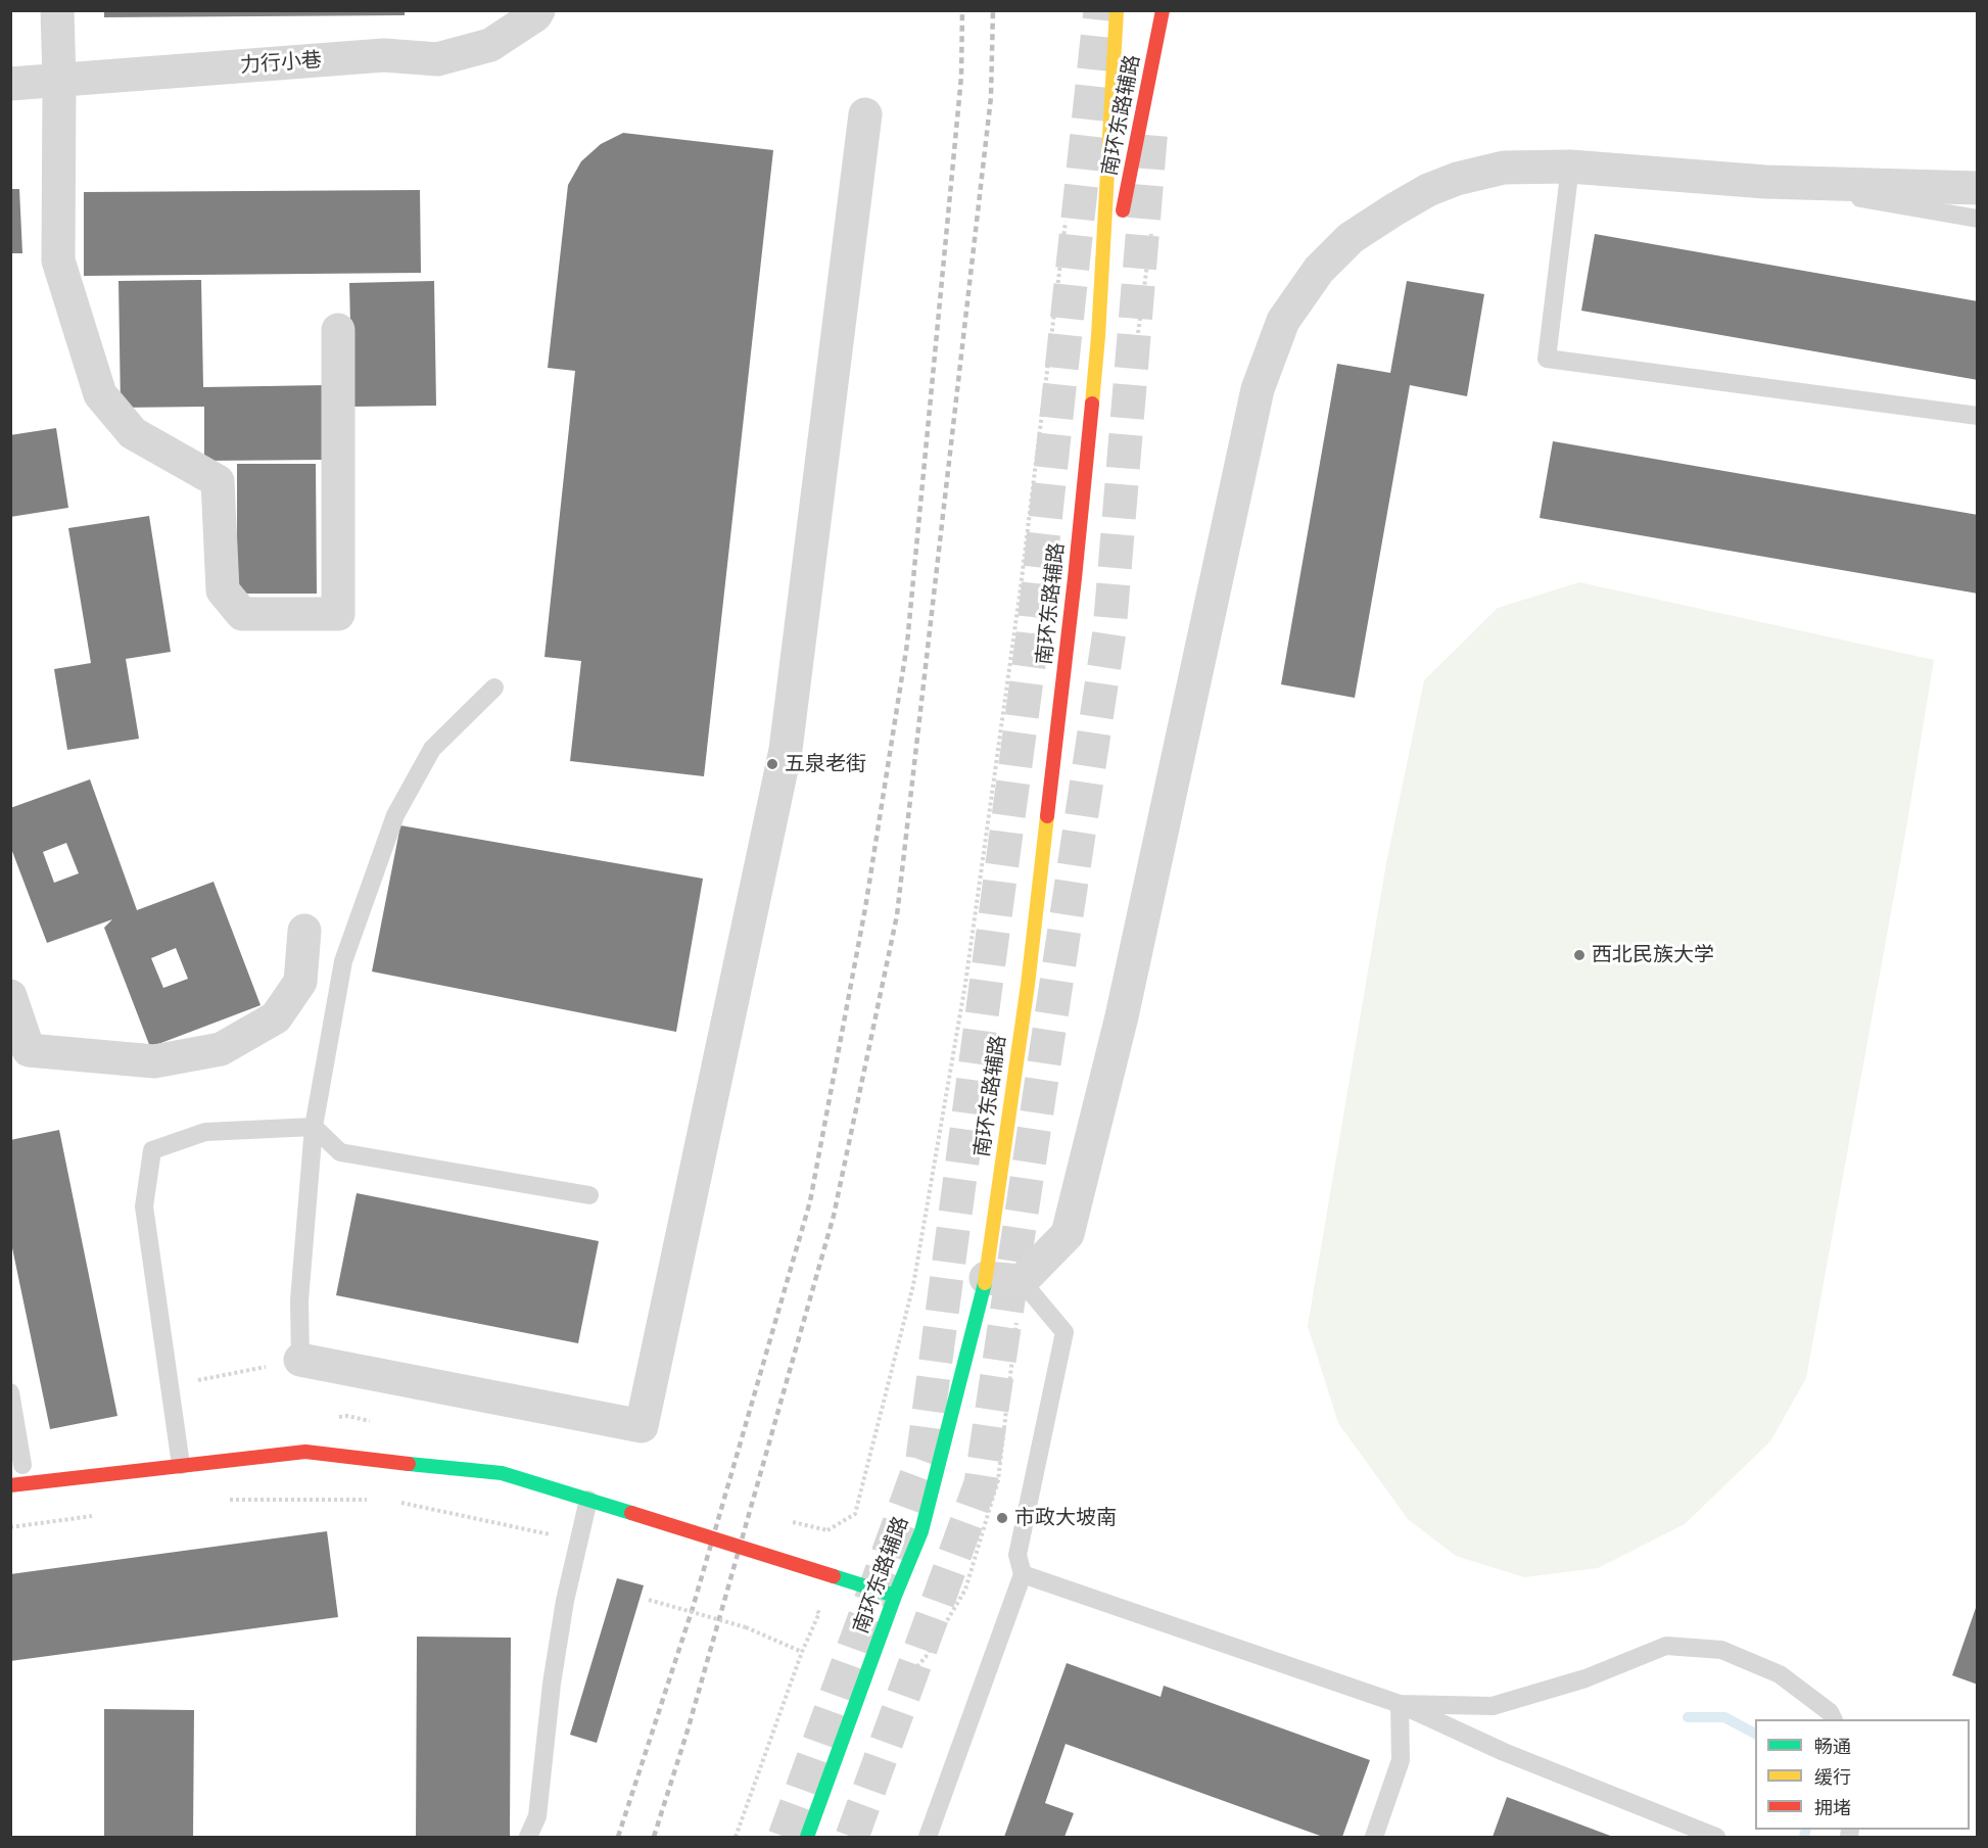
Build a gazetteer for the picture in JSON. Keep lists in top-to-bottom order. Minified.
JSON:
{"streets":{"main road":["南环东路辅路"],"street":["力行小巷"]},"places":["五泉老街","西北民族大学","市政大坡南"],"legend":["畅通","缓行","拥堵"]}
